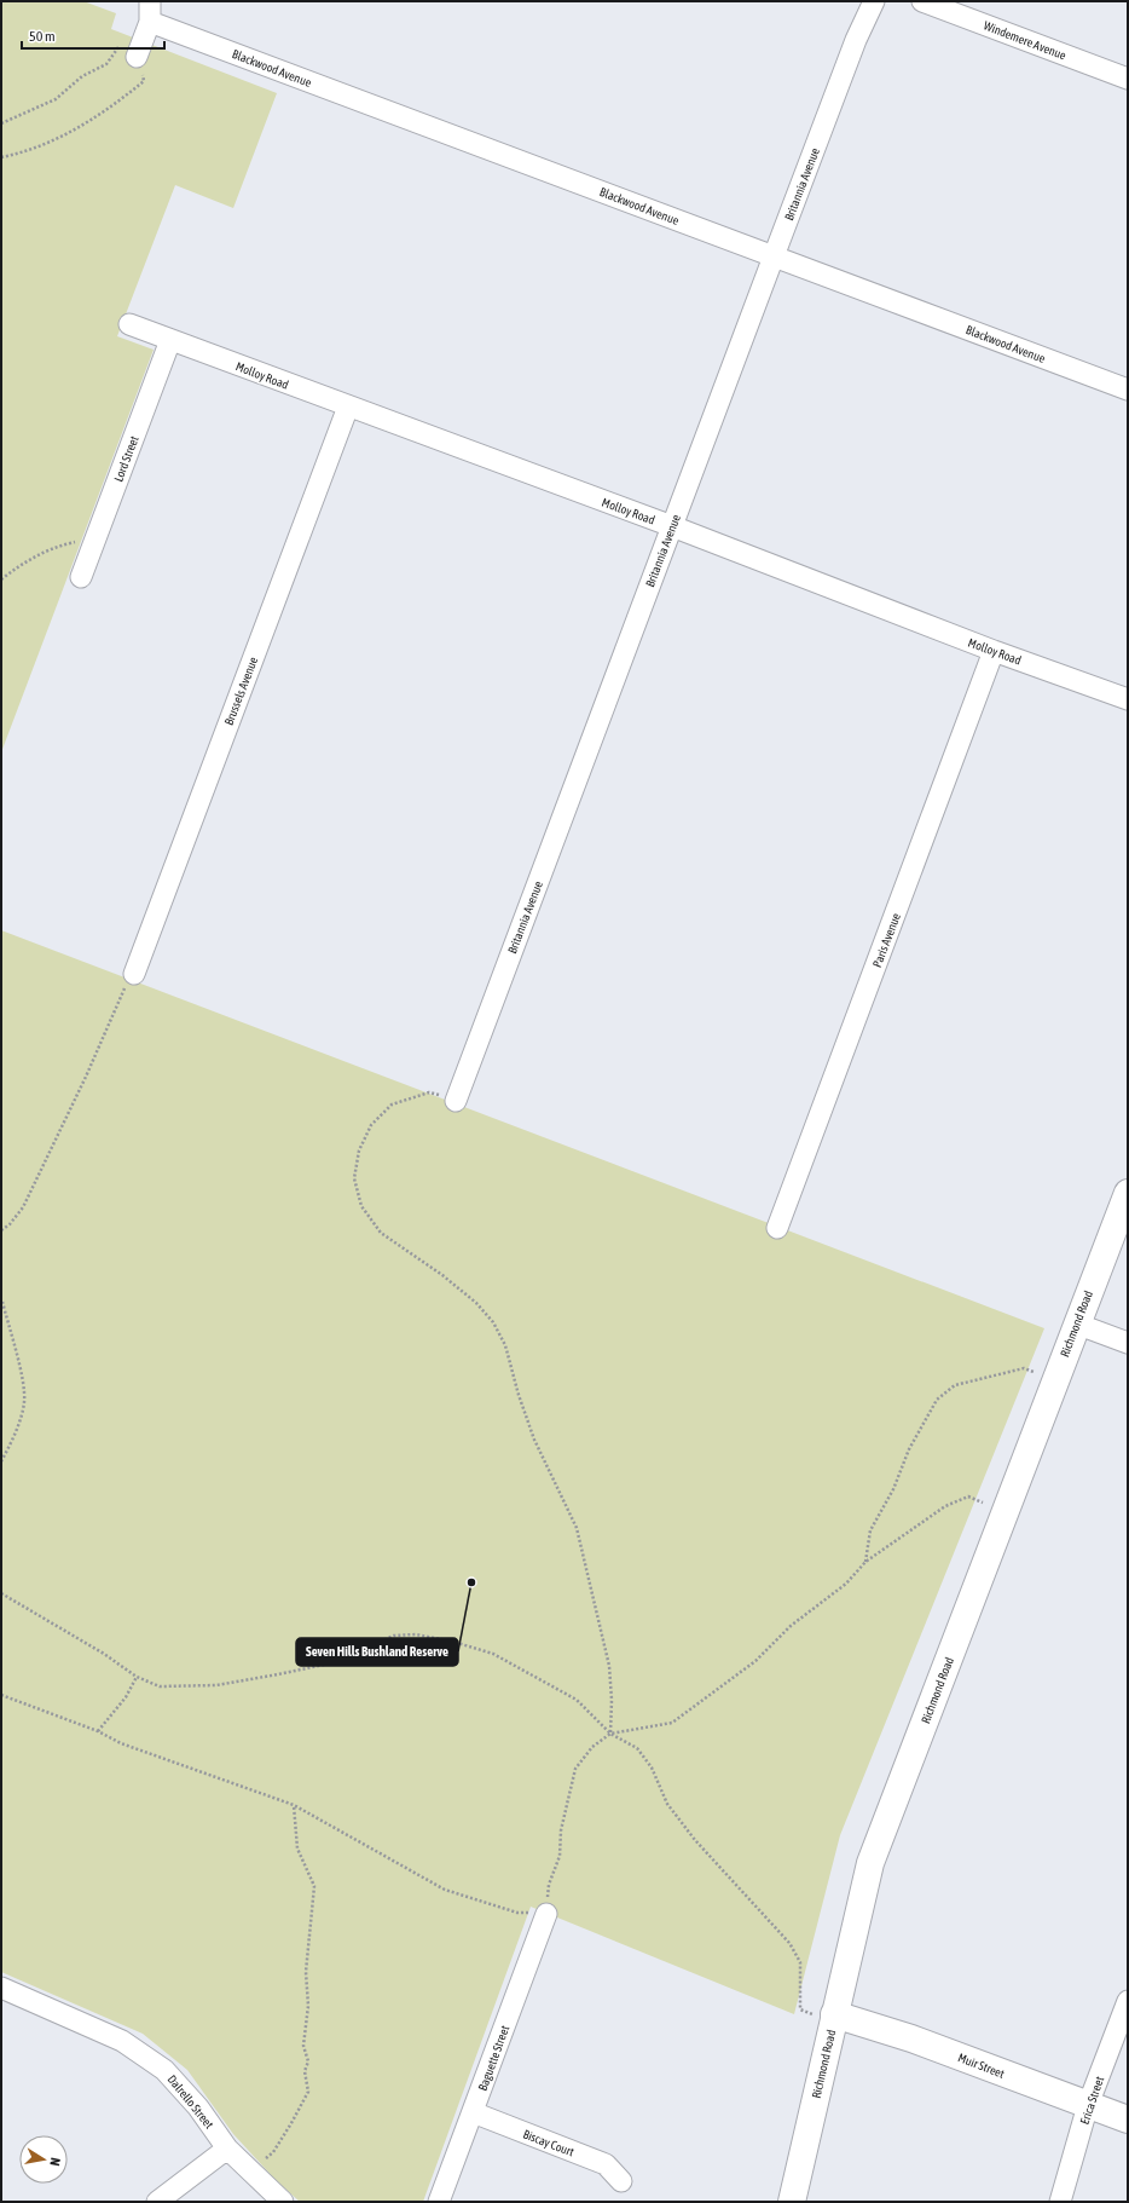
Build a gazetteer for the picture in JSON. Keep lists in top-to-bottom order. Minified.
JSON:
{"streets":{"main road":["Richmond Road","Muir Street"],"street":["Windemere Avenue","Blackwood Avenue","Britannia Avenue","Molloy Road","Lord Street","Brussels Avenue","Paris Avenue","Baguette Street","Erica Street","Dalrello Street","Biscay Court"]},"crossings":[["Blackwood Avenue","Britannia Avenue"],["Britannia Avenue","Molloy Road"],["Molloy Road","Lord Street"],["Molloy Road","Brussels Avenue"],["Molloy Road","Paris Avenue"],["Richmond Road","Muir Street"],["Baguette Street","Biscay Court"],["Muir Street","Erica Street"]],"places":["Seven Hills Bushland Reserve"],"scale_bar":"50 m","north":"right"}
